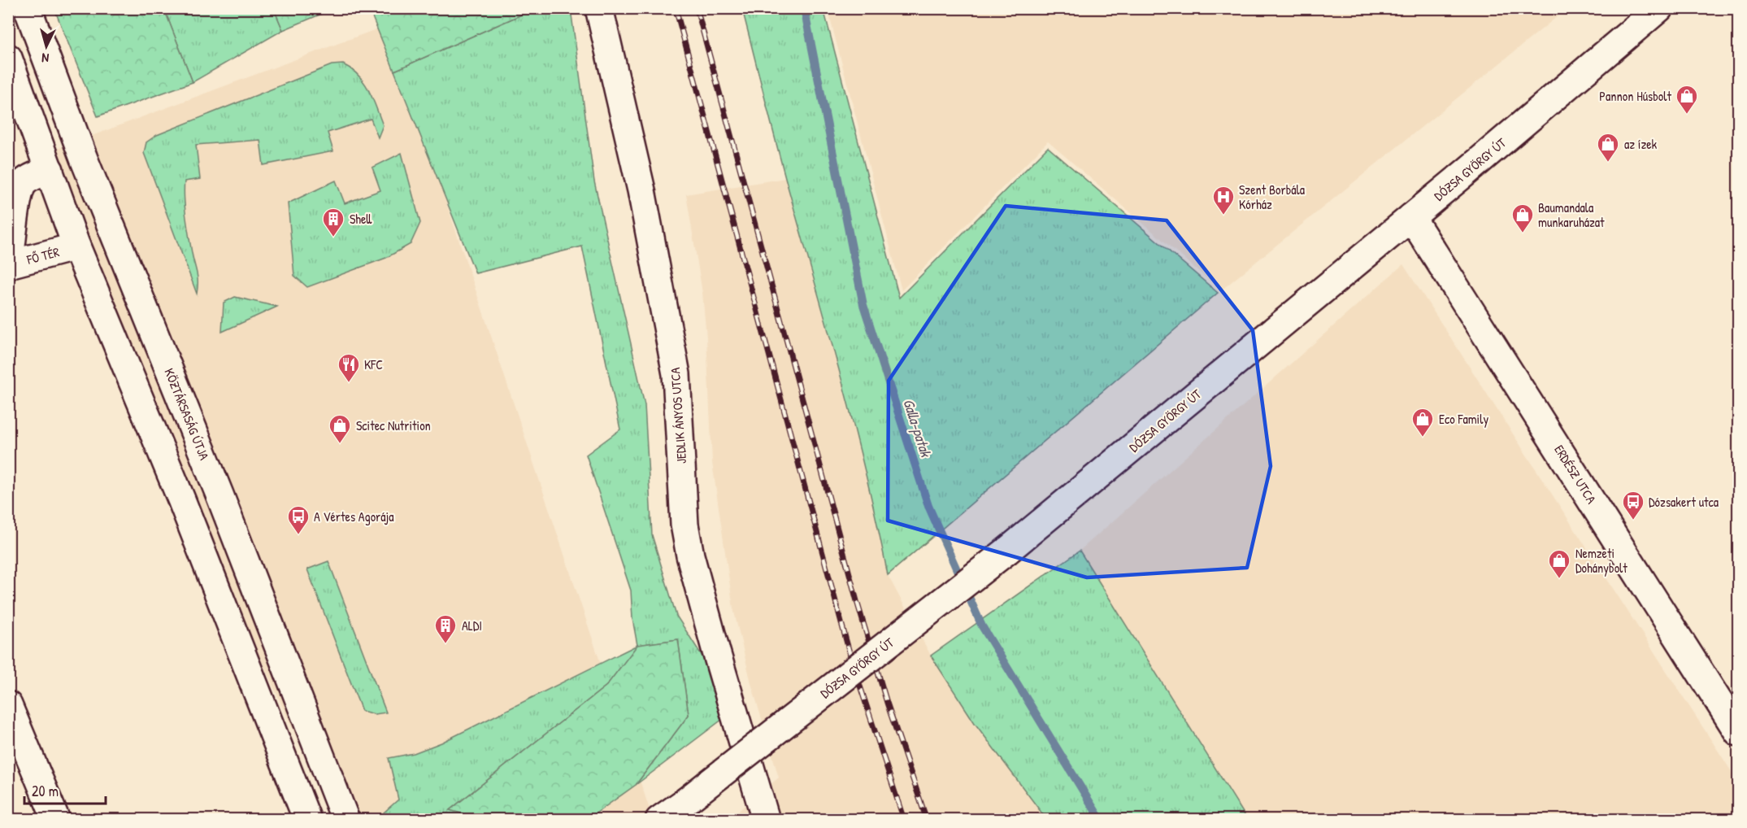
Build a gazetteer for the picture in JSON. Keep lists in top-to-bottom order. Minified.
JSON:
{"streets":{"street":["DÓZSA GYÖRGY ÚT","FŐ TÉR","KÖZTÁRSASÁG ÚTJA","JEDLIK ÁNYOS UTCA","ERDÉSZ UTCA"]},"crossings":[["DÓZSA GYÖRGY ÚT","ERDÉSZ UTCA"]],"water":["Galla-patak"],"places":{"shop":["Pannon Húsbolt","az ízek","Baumandala munkaruházat","Eco Family","Scitec Nutrition","Nemzeti Dohánybolt"],"hospital":["Szent Borbála Kórház"],"building":["Shell","ALDI"],"restaurant":["KFC"],"bus stop":["Dózsakert utca","A Vértes Agorája"]},"scale_bar":"20 m","north":"bottom"}
